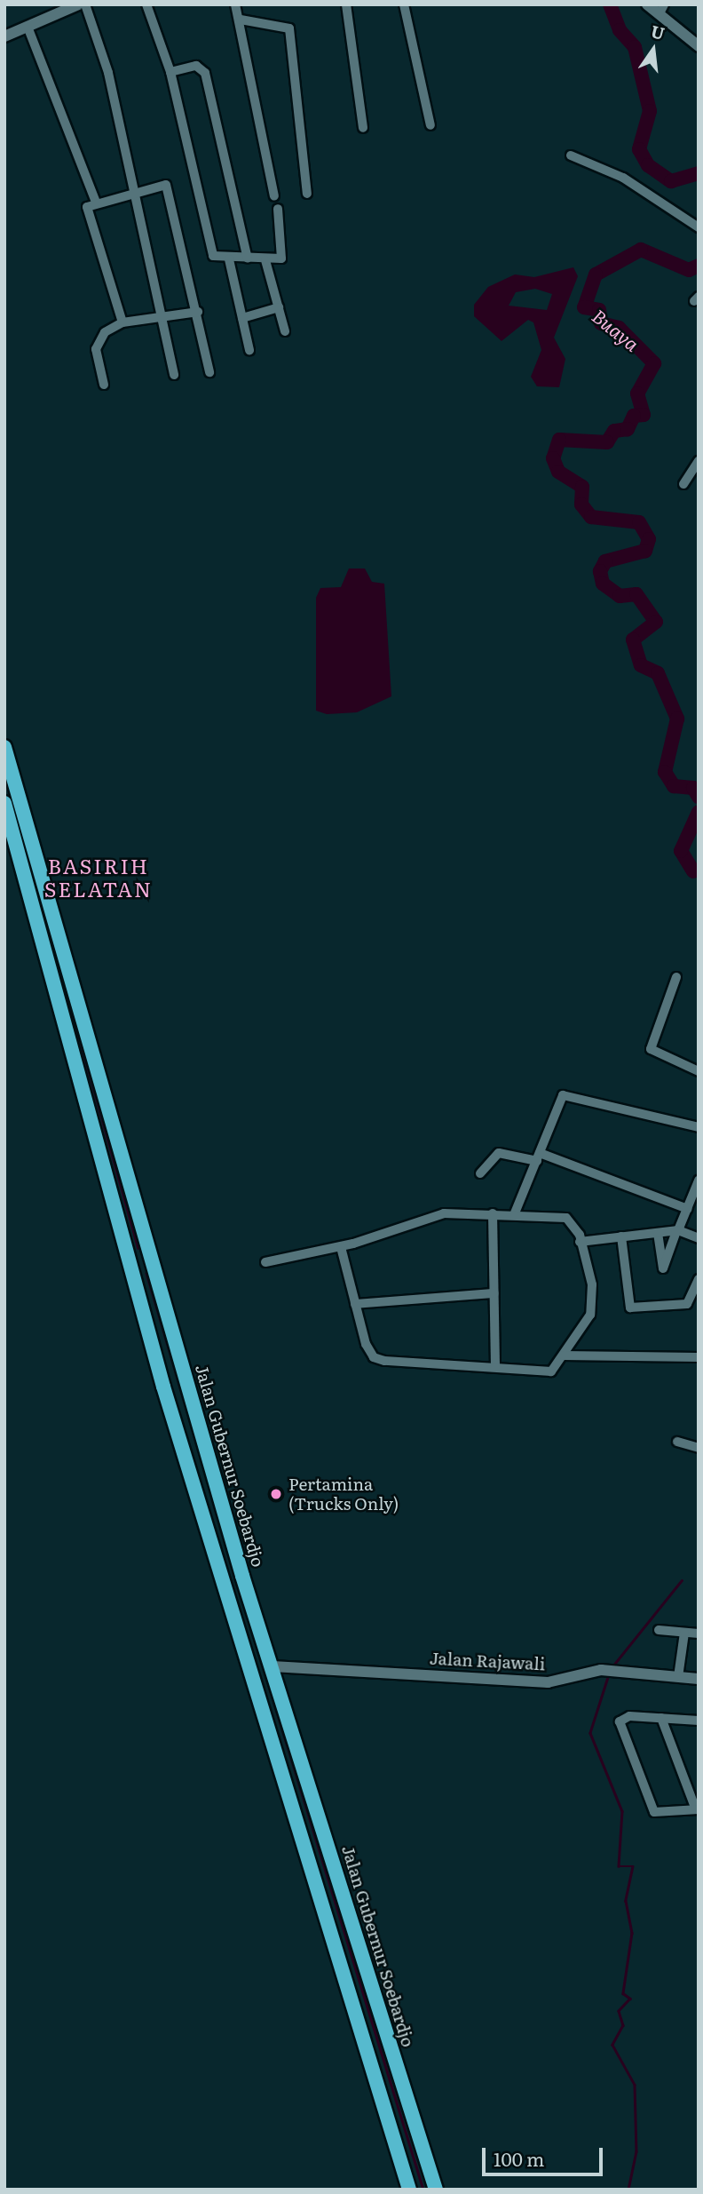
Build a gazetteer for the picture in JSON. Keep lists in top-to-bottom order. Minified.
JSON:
{"streets":{"highway":["Jalan Gubernur Soebardjo"],"street":["Jalan Rajawali"]},"crossings":[["Jalan Gubernur Soebardjo","Jalan Rajawali"]],"districts":["BASIRIH SELATAN"],"water":["Buaya"],"places":["Pertamina (Trucks Only)"],"scale_bar":"100 m","north":"top"}
